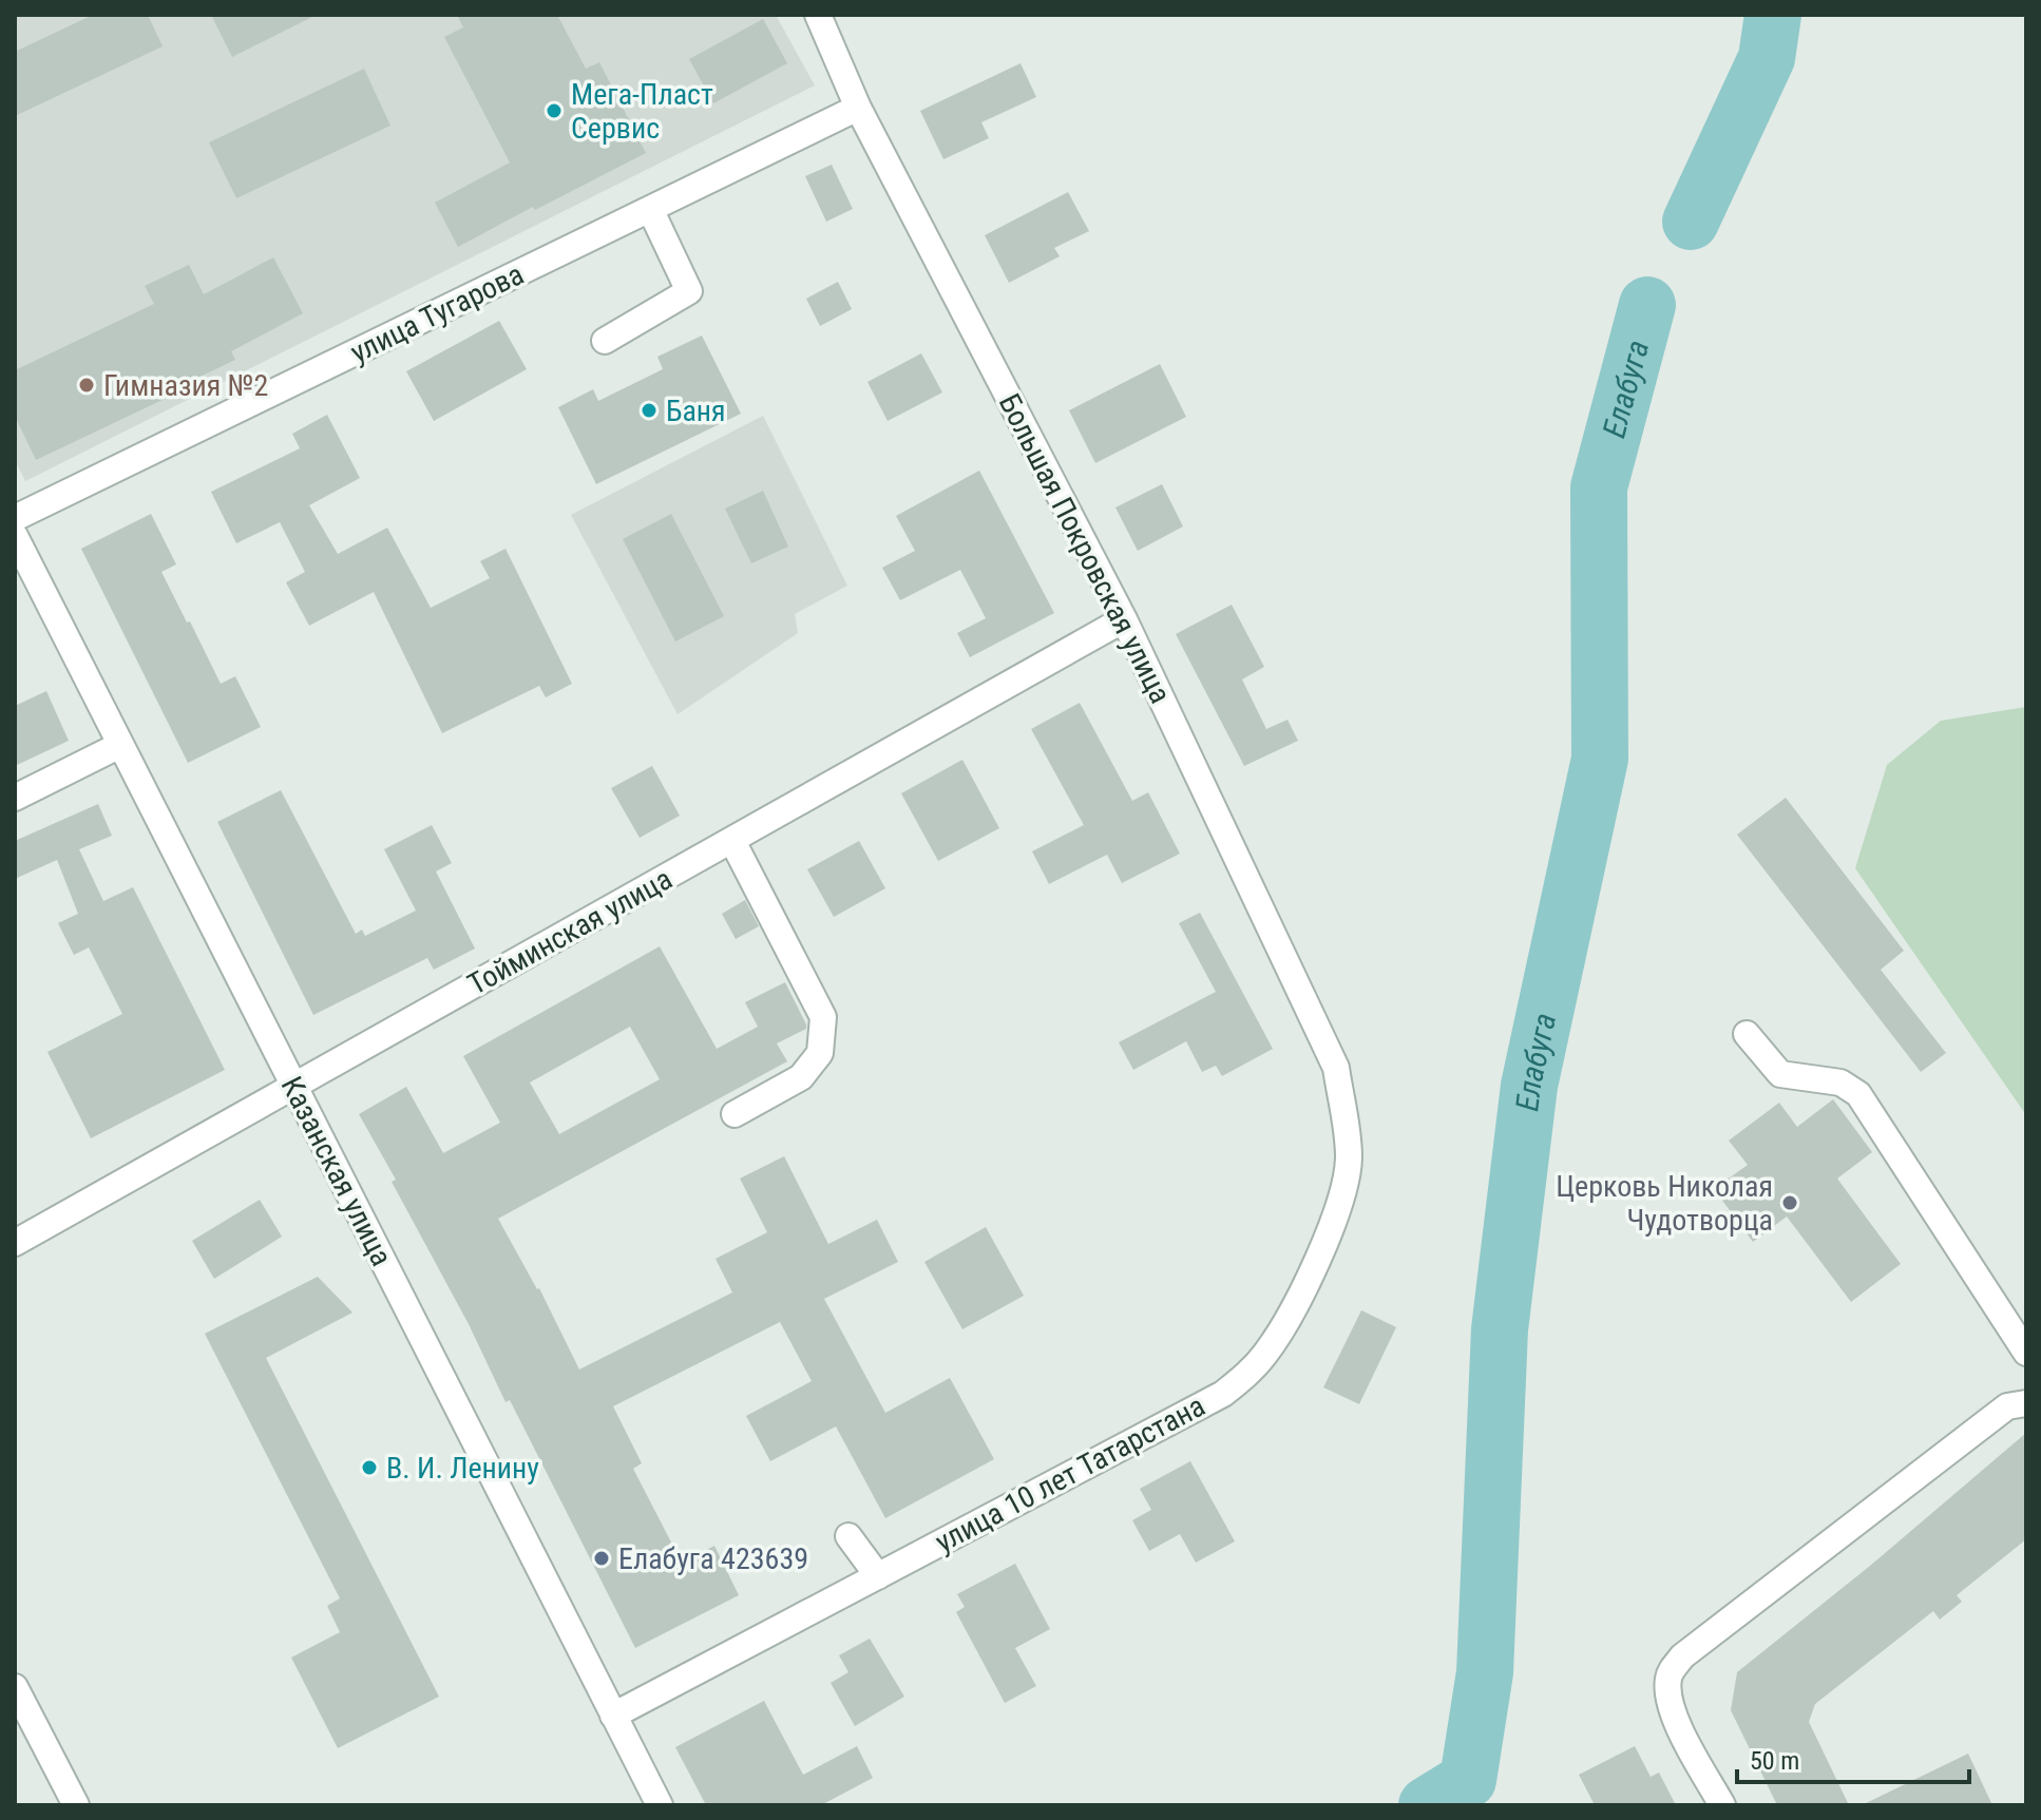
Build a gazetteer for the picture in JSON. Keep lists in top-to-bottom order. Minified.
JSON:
{"streets":{"street":["улица Тугарова","Большая Покровская улица","Тойминская улица","Казанская улица","улица 10 лет Татарстана"]},"crossings":[["улица Тугарова","Большая Покровская улица"],["Большая Покровская улица","Тойминская улица"],["Большая Покровская улица","улица 10 лет Татарстана"],["Тойминская улица","Казанская улица"],["Казанская улица","улица 10 лет Татарстана"]],"water":["Елабуга"],"places":["Мега-Пласт Сервис","Гимназия №2","Баня","Церковь Николая Чудотворца","В. И. Ленину","Елабуга 423639"],"scale_bar":"50 m"}
